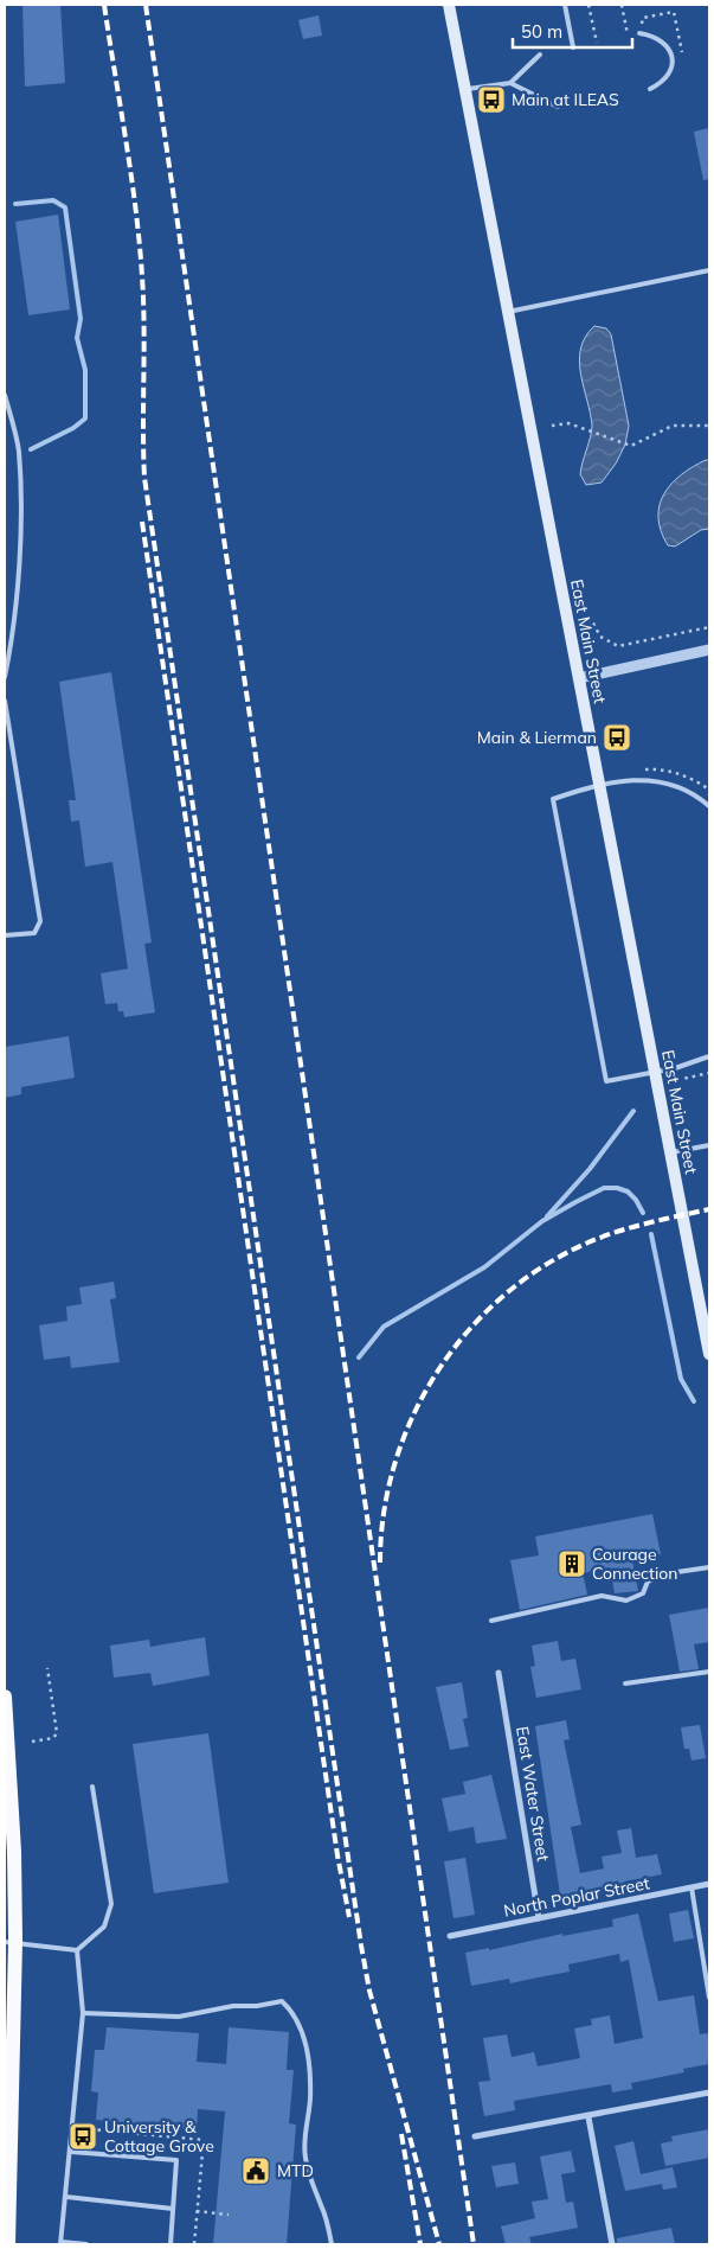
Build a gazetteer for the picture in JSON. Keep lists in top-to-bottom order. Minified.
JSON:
{"streets":{"main road":["East Main Street"],"street":["East Water Street","North Poplar Street"]},"crossings":[["East Water Street","North Poplar Street"]],"places":{"bus stop":["Main at ILEAS","Main & Lierman","University & Cottage Grove"],"building":["Courage Connection"],"public building":["MTD"]},"scale_bar":"50 m"}
